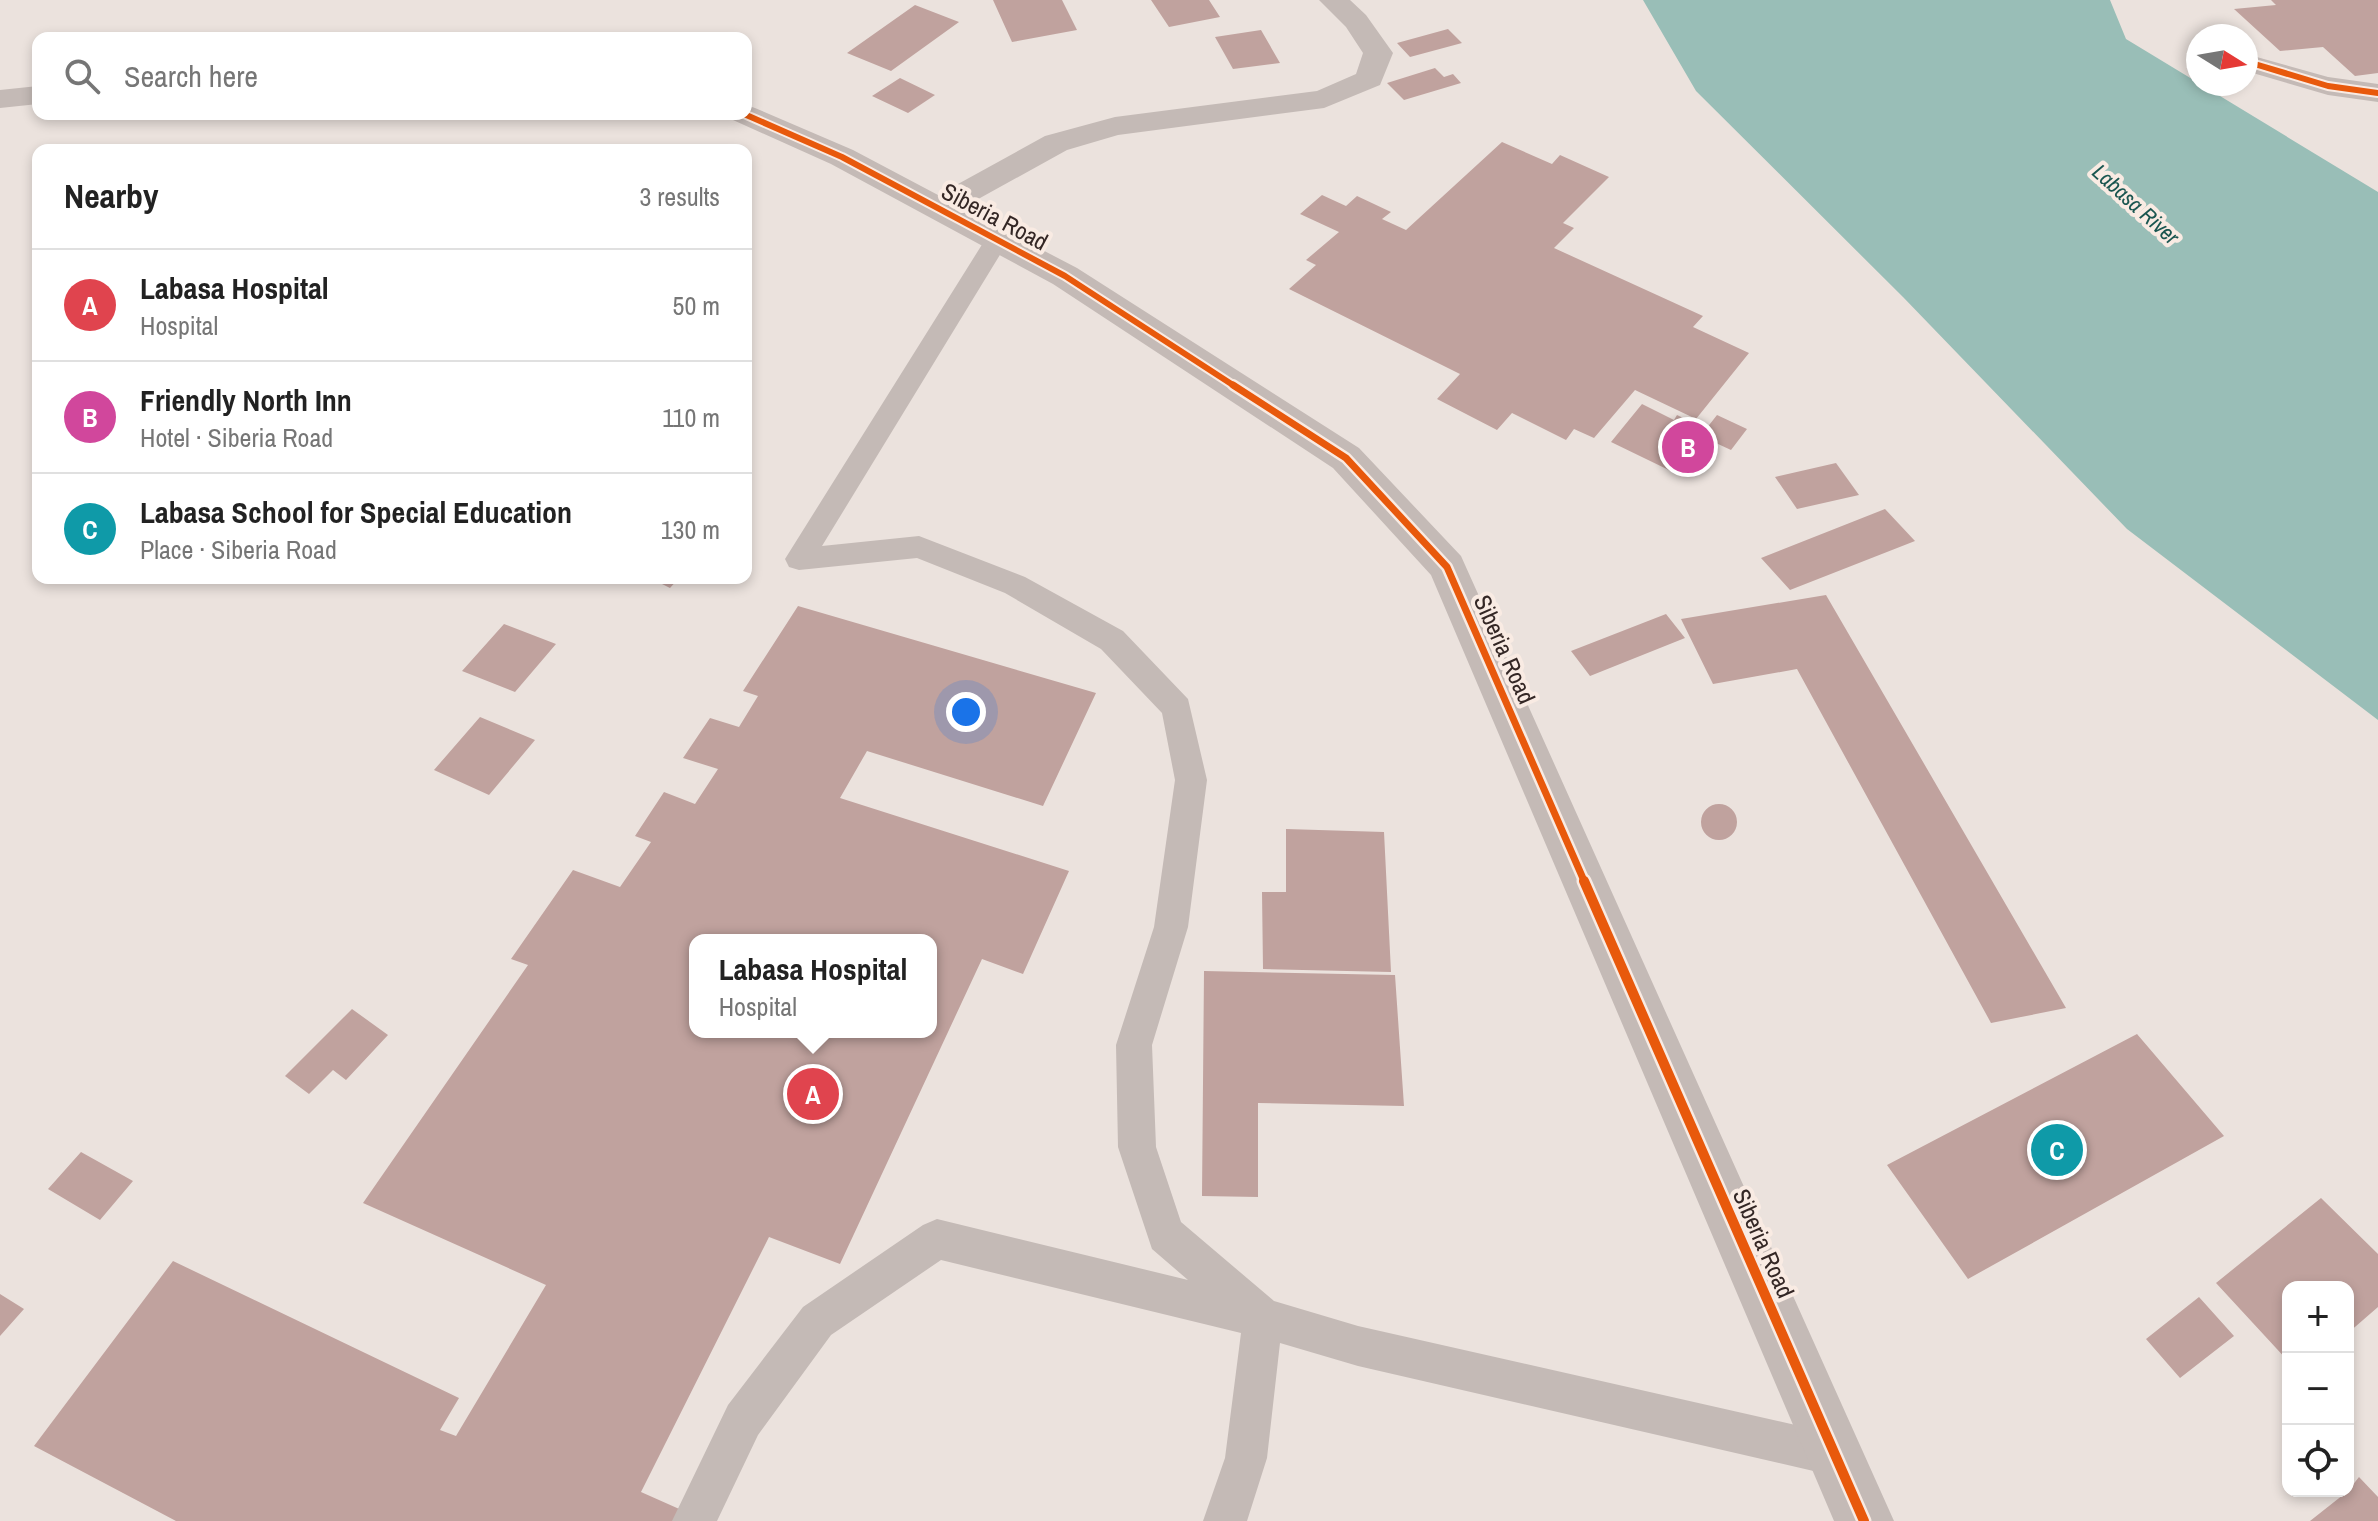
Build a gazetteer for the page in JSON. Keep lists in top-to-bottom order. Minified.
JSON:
{"streets":{"street":["Siberia Road"]},"water":["Labasa River"],"north":"right","page":{"search":"Search here","heading":["Nearby","3 results"],"list":[{"mark":"A","name":"Labasa Hospital","note":"Hospital","value":"50 m"},{"mark":"B","name":"Friendly North Inn","note":"Hotel · Siberia Road","value":"110 m"},{"mark":"C","name":"Labasa School for Special Education","note":"Place · Siberia Road","value":"130 m"}],"pins":["B","A","C"],"popup":["Labasa Hospital","Hospital"],"map_buttons":["+","−"]}}
